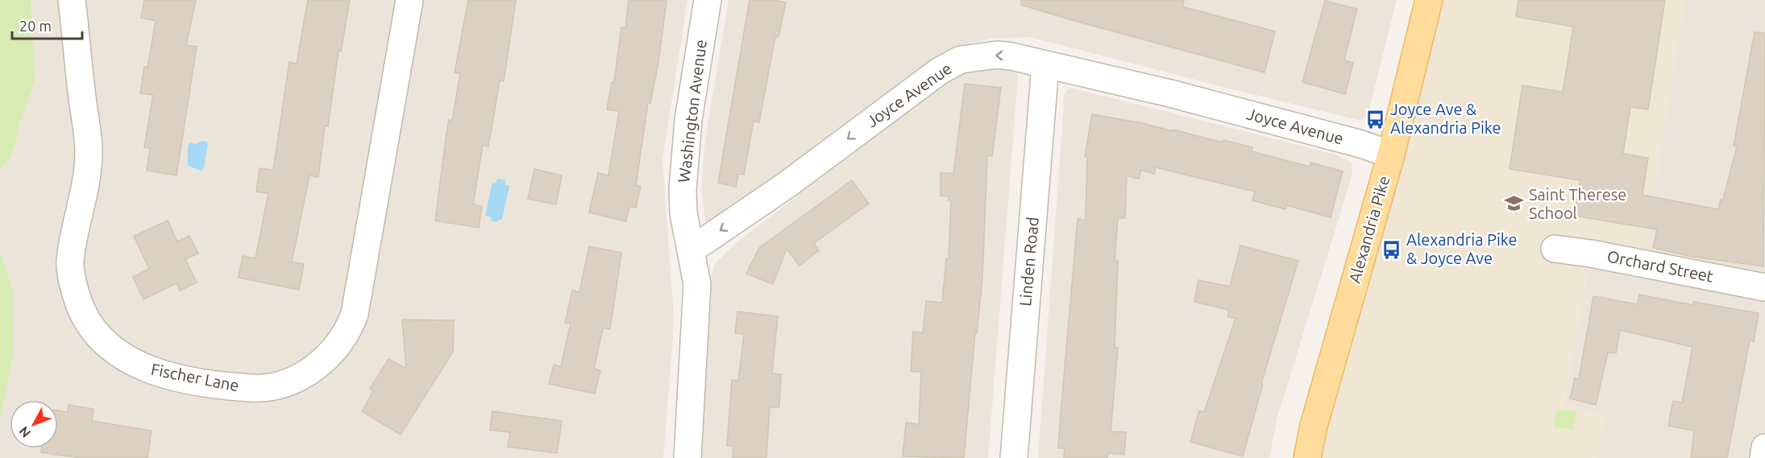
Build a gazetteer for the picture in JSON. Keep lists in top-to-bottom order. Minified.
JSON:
{"streets":{"main road":["Alexandria Pike"],"street":["Joyce Avenue","Washington Avenue","Linden Road","Orchard Street","Fischer Lane"]},"crossings":[["Joyce Avenue","Washington Avenue"],["Joyce Avenue","Alexandria Pike"],["Joyce Avenue","Linden Road"]],"one_way":["Joyce Avenue"],"places":{"bus stop":["Joyce Ave & Alexandria Pike","Alexandria Pike & Joyce Ave"],"school or university":["Saint Therese School"]},"scale_bar":"20 m","north":"bottom left"}
